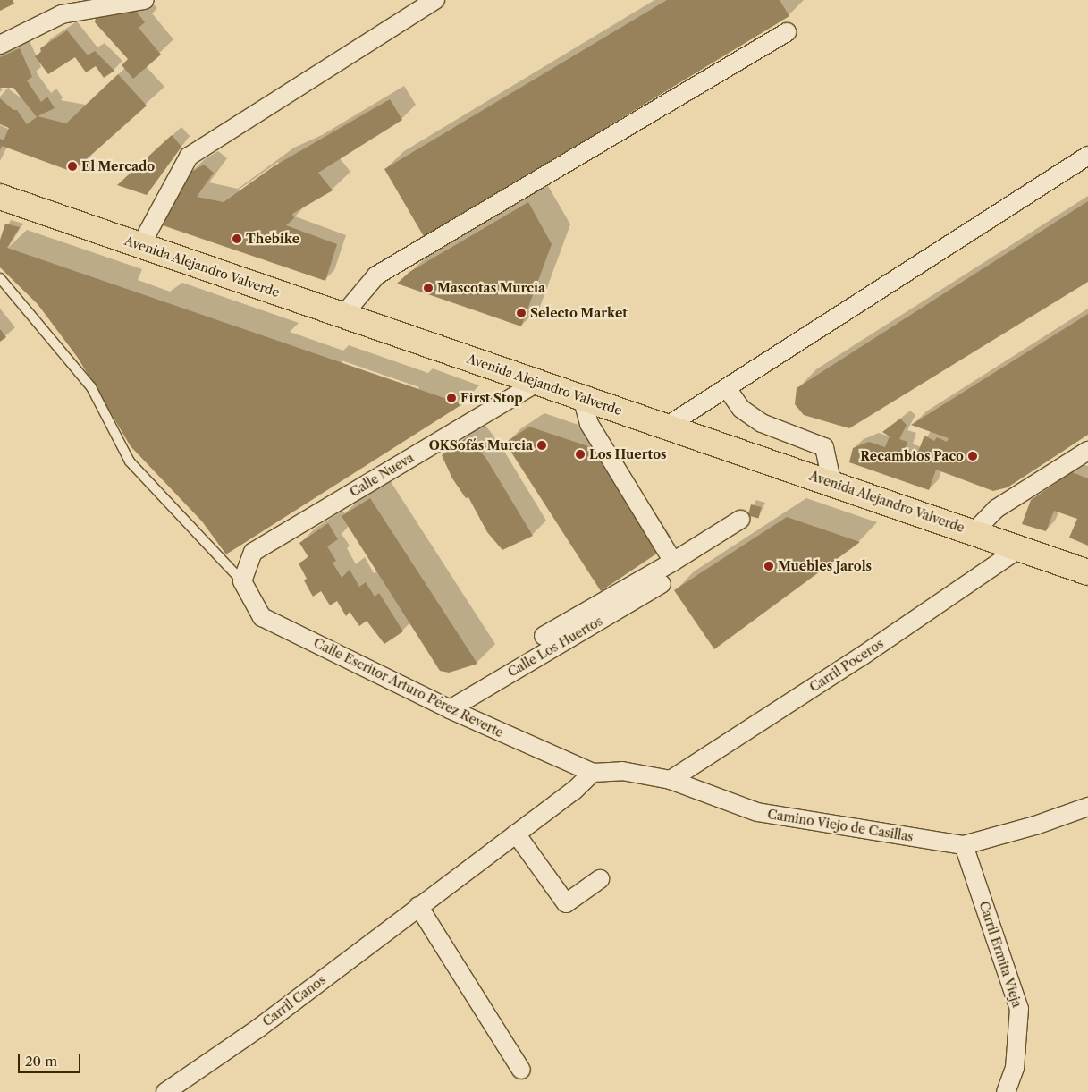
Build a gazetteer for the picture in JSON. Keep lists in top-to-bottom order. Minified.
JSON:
{"streets":{"main road":["Avenida Alejandro Valverde"],"street":["Calle Nueva","Calle Los Huertos","Carril Poceros","Calle Escritor Arturo Pérez Reverte","Camino Viejo de Casillas","Carril Ermita Vieja","Carril Canos"]},"crossings":[["Avenida Alejandro Valverde","Calle Nueva"],["Avenida Alejandro Valverde","Carril Poceros"],["Calle Nueva","Calle Escritor Arturo Pérez Reverte"],["Calle Los Huertos","Calle Escritor Arturo Pérez Reverte"],["Carril Poceros","Camino Viejo de Casillas"],["Calle Escritor Arturo Pérez Reverte","Camino Viejo de Casillas"],["Calle Escritor Arturo Pérez Reverte","Carril Canos"],["Camino Viejo de Casillas","Carril Ermita Vieja"],["Camino Viejo de Casillas","Carril Canos"]],"places":["El Mercado","Thebike","Mascotas Murcia","Selecto Market","First Stop","OKSofás Murcia","Los Huertos","Recambios Paco","Muebles Jarols"],"scale_bar":"20 m"}
